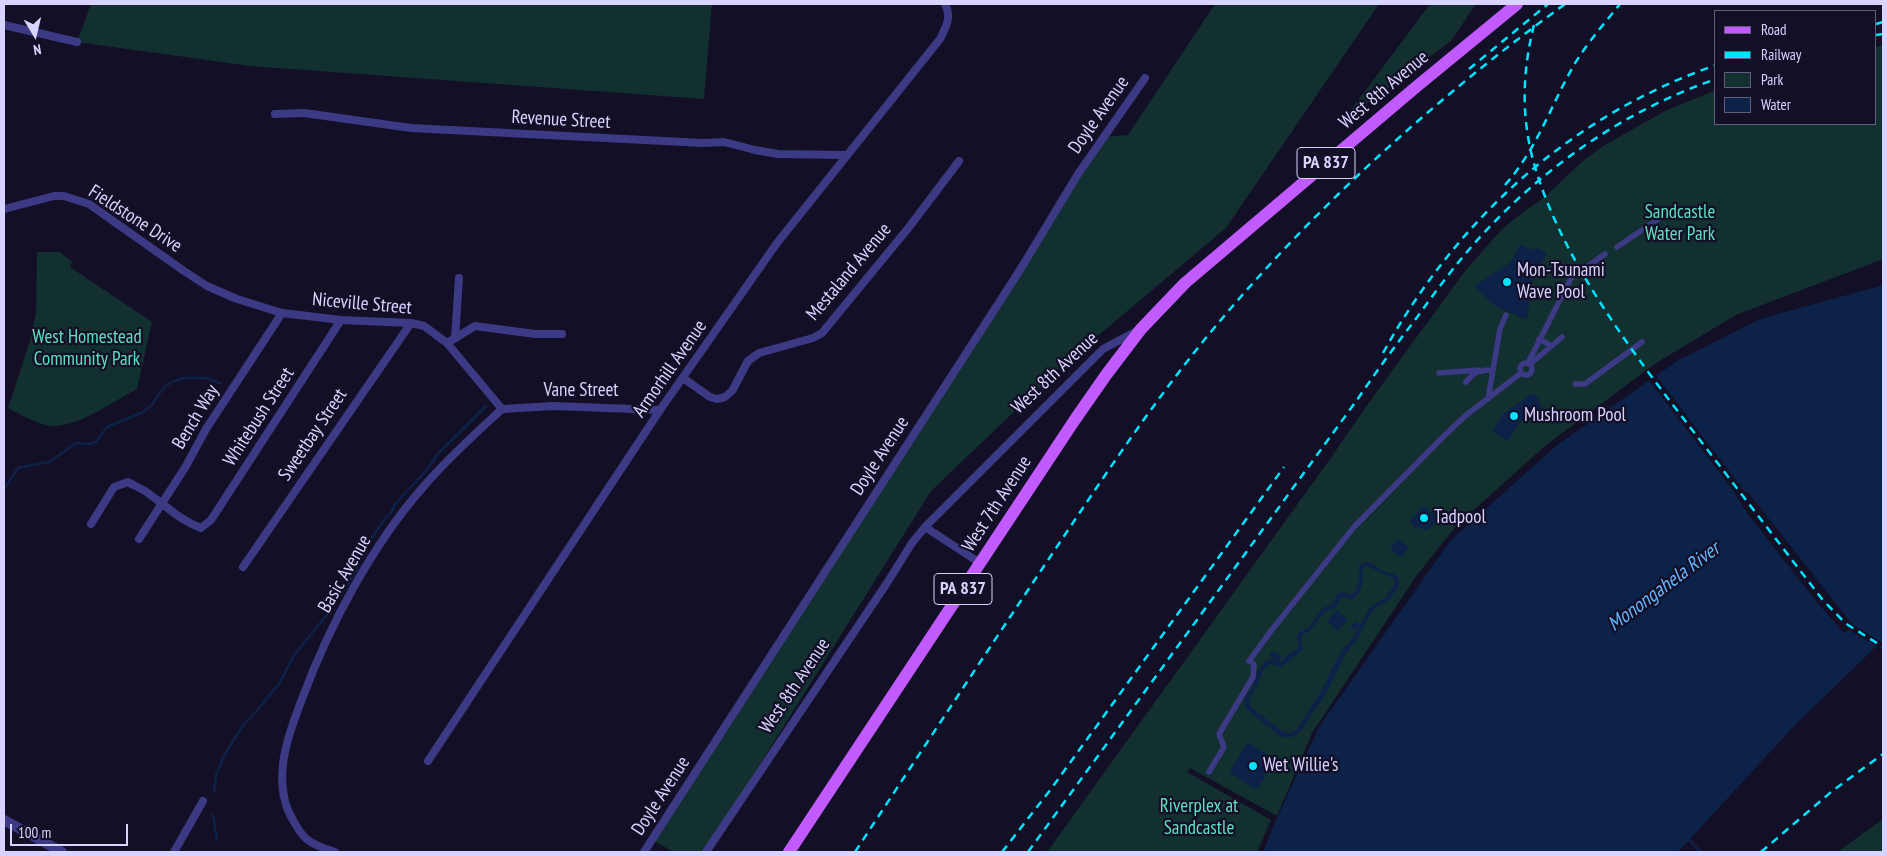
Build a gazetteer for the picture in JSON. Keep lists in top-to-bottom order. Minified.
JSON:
{"streets":{"main road":["West 8th Avenue","PA 837","West 7th Avenue"],"street":["Doyle Avenue","Revenue Street","Fieldstone Drive","Mestaland Avenue","Niceville Street","Armorhill Avenue","Vane Street","Bench Way","Whitebush Street","Sweetbay Street","Basic Avenue"]},"crossings":[["West 8th Avenue","West 7th Avenue"],["Revenue Street","Armorhill Avenue"],["Fieldstone Drive","Niceville Street"],["Mestaland Avenue","Armorhill Avenue"],["Niceville Street","Bench Way"],["Niceville Street","Whitebush Street"],["Niceville Street","Sweetbay Street"],["Armorhill Avenue","Vane Street"],["Vane Street","Basic Avenue"],["Bench Way","Whitebush Street"]],"water":["Monongahela River"],"parks":["Sandcastle Water Park","West Homestead Community Park","Riverplex at Sandcastle"],"places":["Mon-Tsunami Wave Pool","Mushroom Pool","Tadpool","Wet Willie's"],"legend":["Road","Railway","Park","Water"],"scale_bar":"100 m","north":"bottom"}
